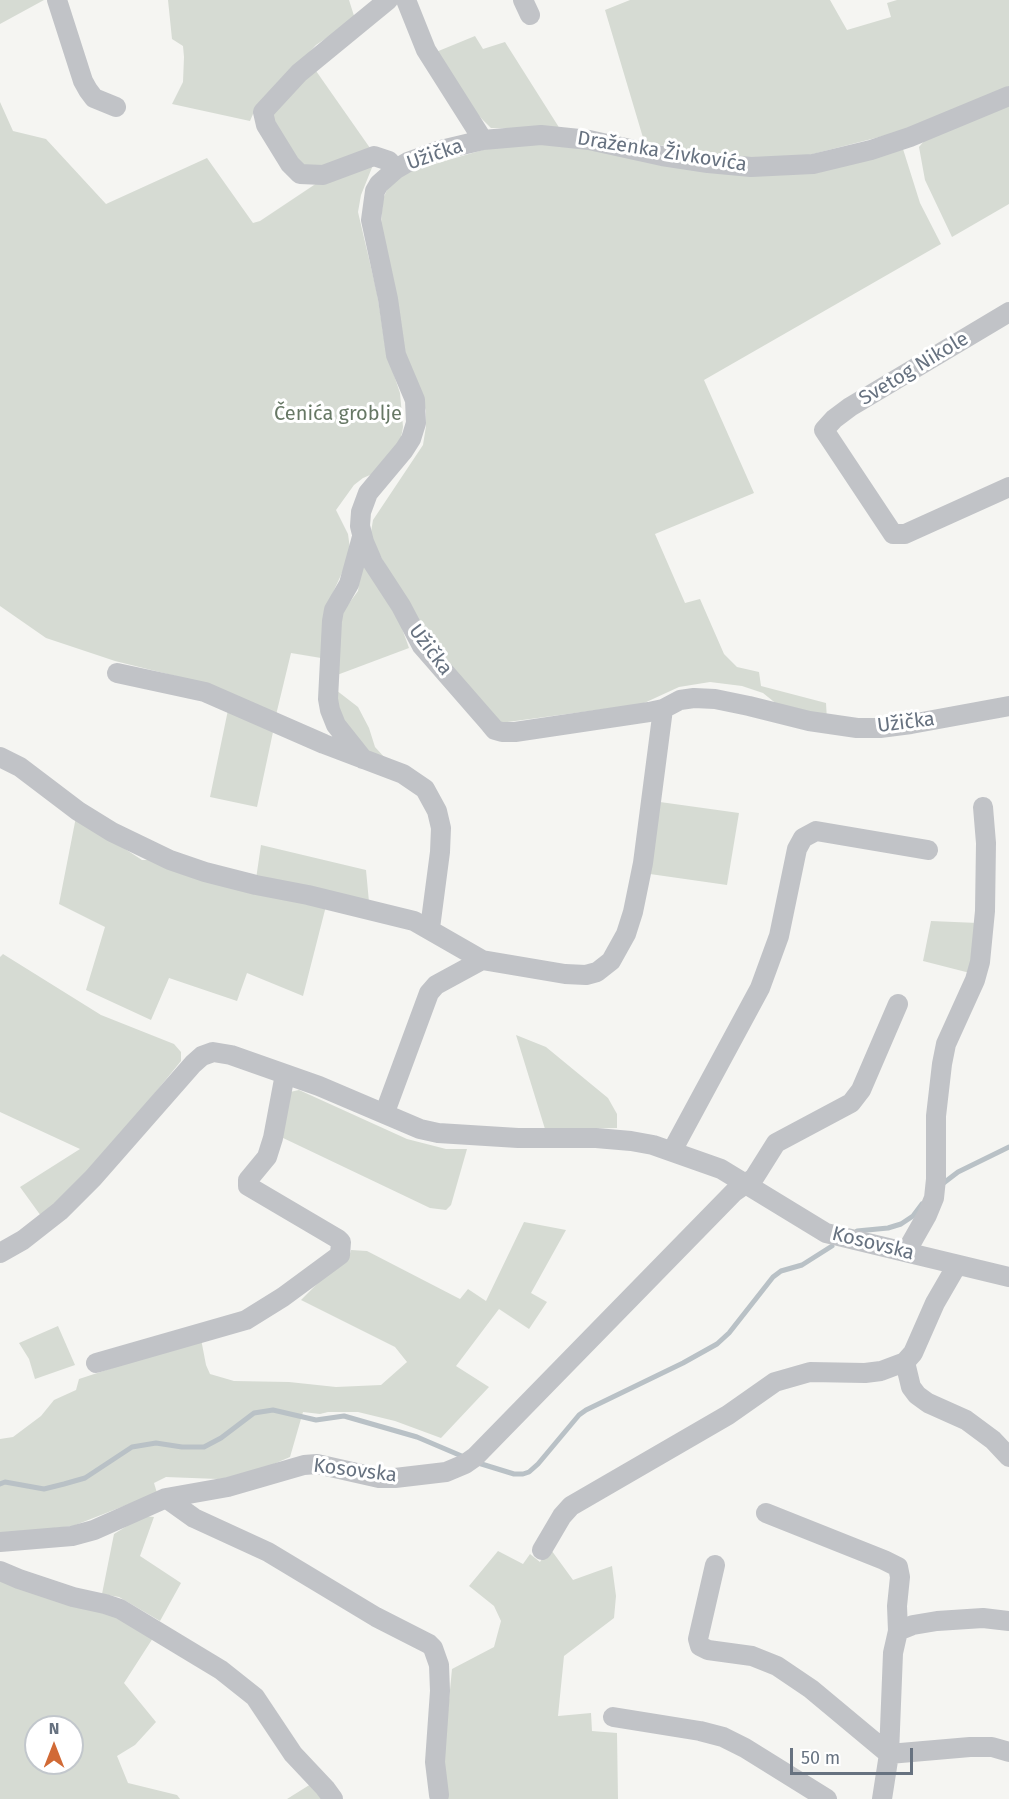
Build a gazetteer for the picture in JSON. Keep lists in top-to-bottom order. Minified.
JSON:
{"streets":{"street":["Draženka Živkovića","Užička","Svetog Nikole","Kosovska"]},"crossings":[["Draženka Živkovića","Užička"]],"parks":["Čenića groblje"],"scale_bar":"50 m","north":"top"}
